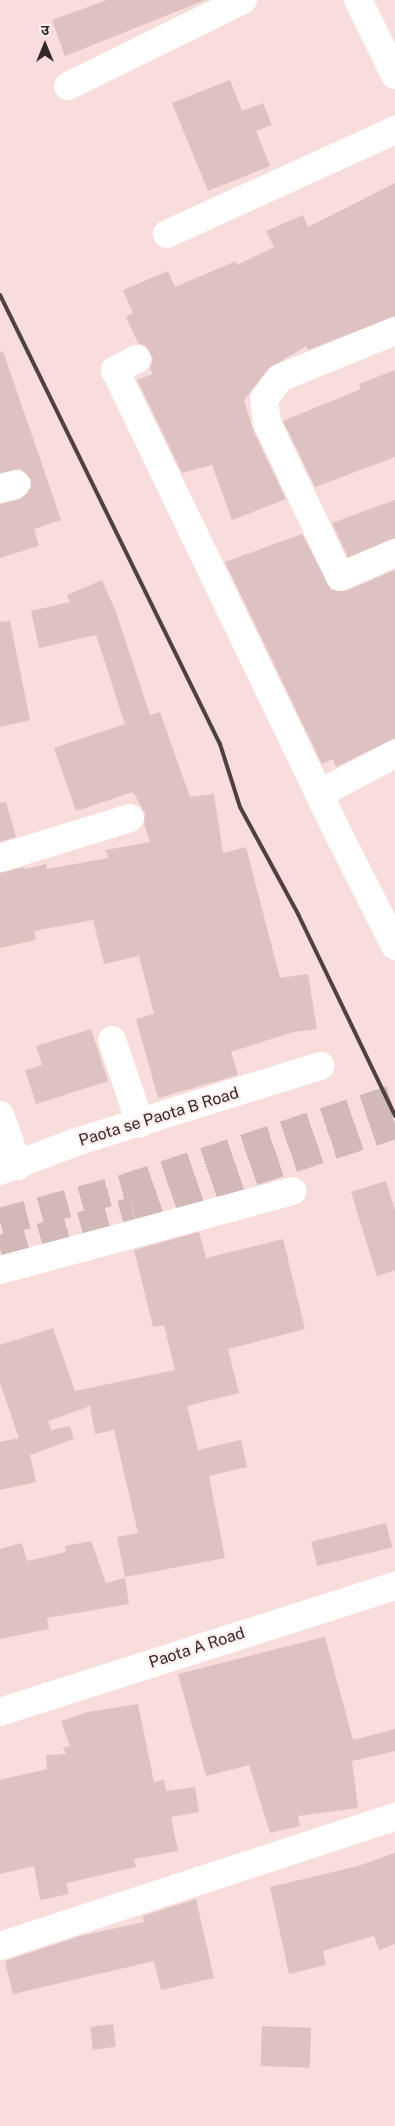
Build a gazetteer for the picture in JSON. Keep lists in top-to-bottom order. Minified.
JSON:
{"streets":{"street":["Paota se Paota B Road","Paota A Road"]},"north":"top"}
